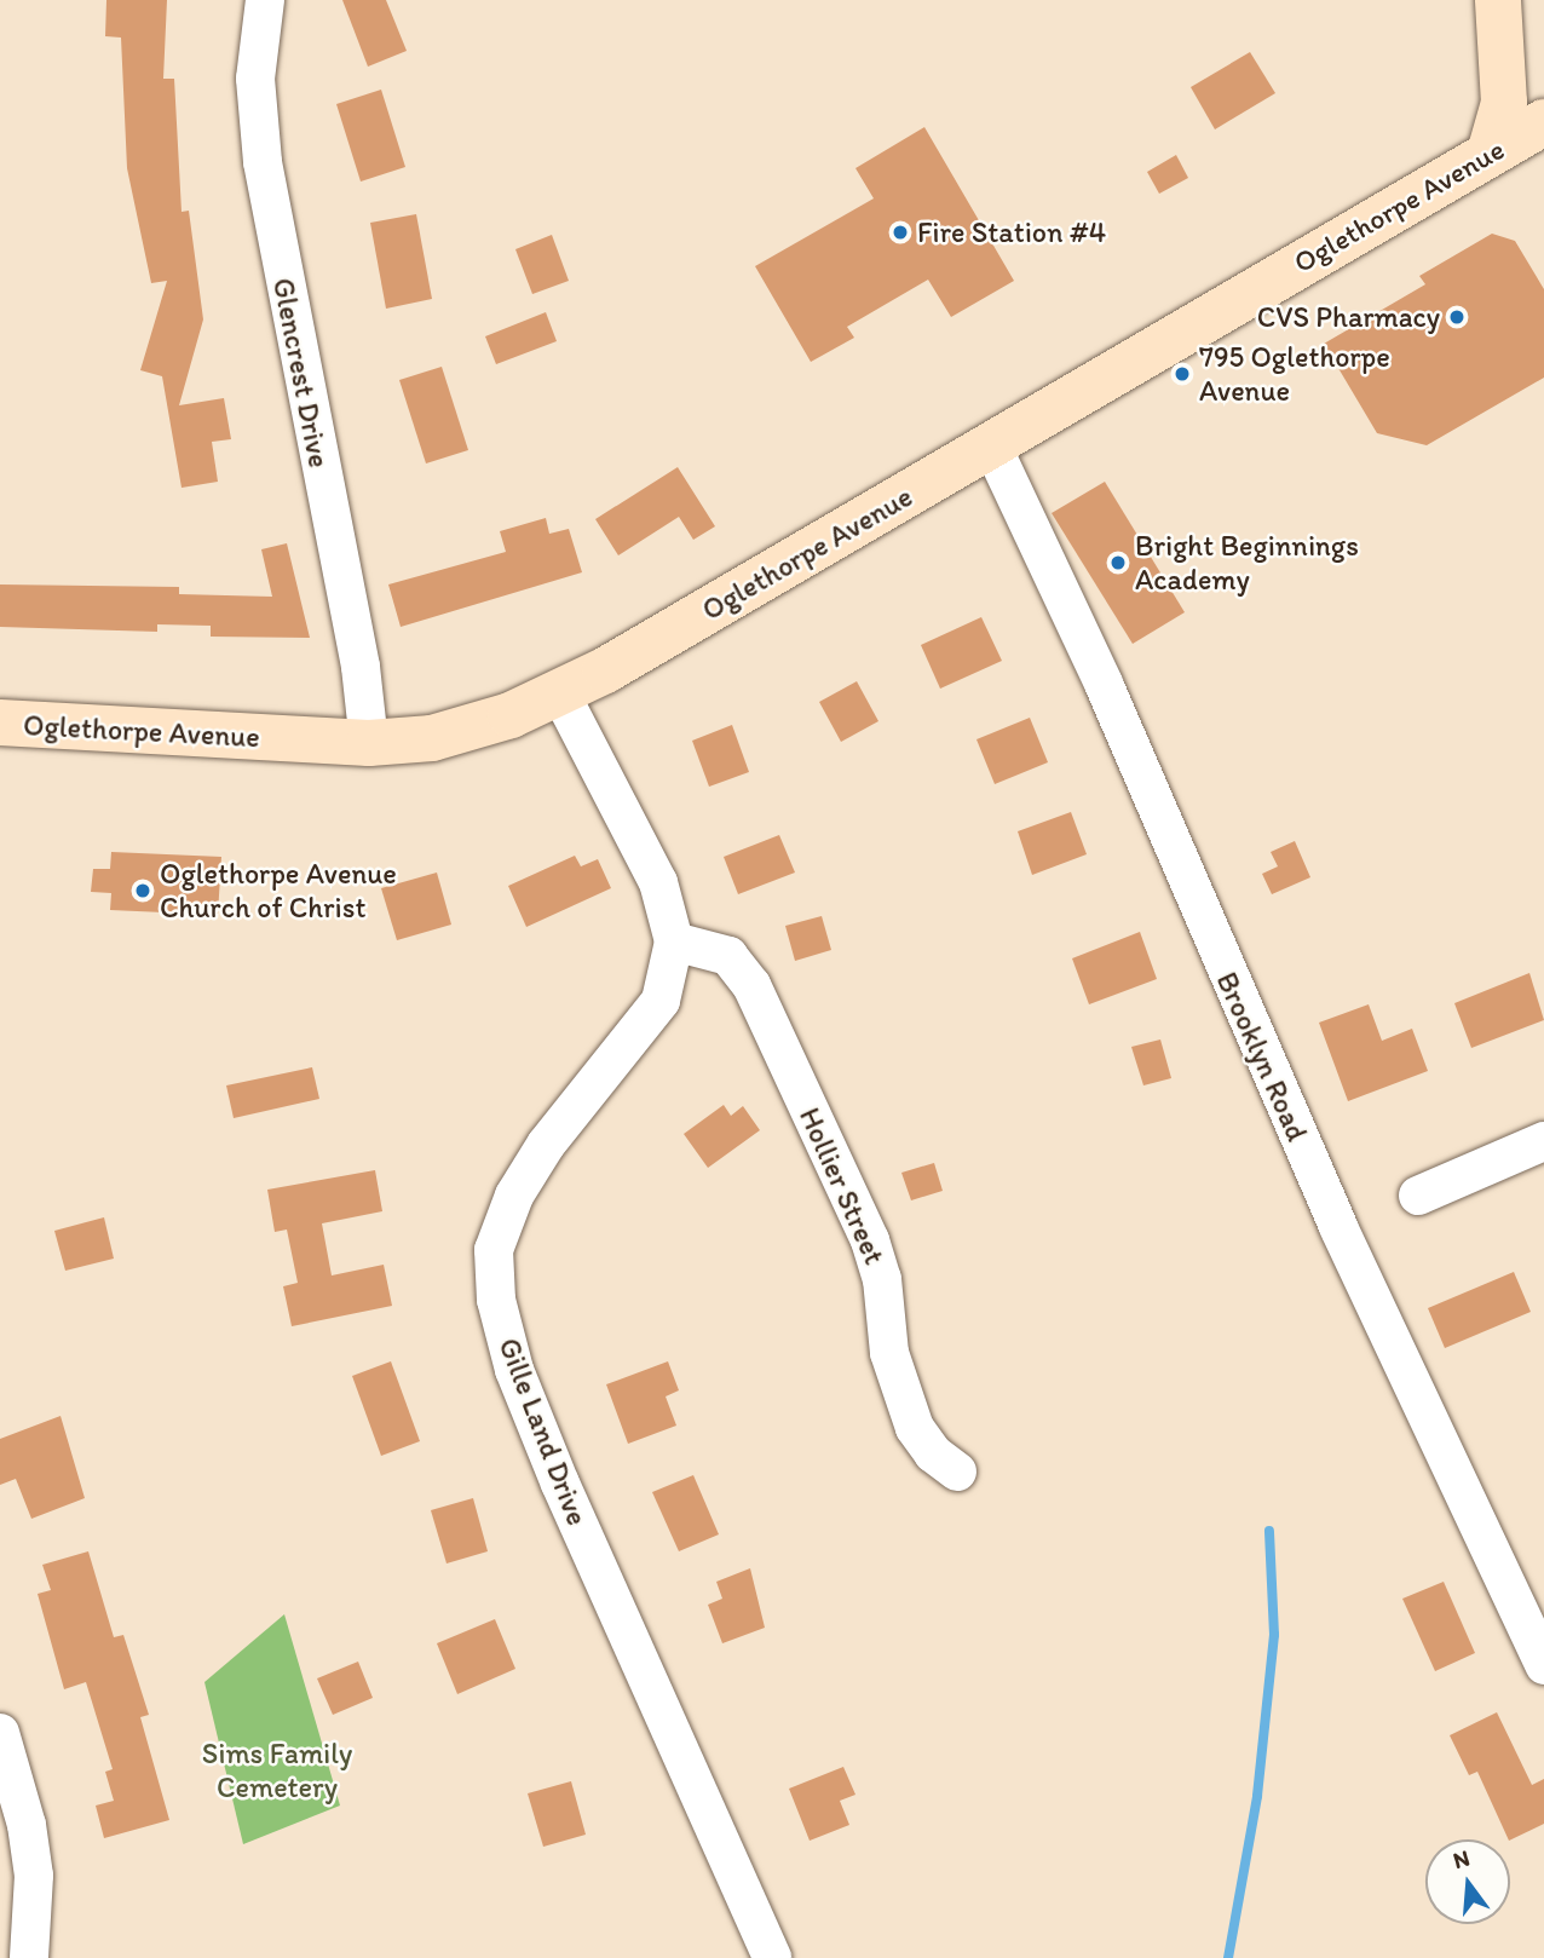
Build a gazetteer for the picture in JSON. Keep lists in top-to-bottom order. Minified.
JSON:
{"streets":{"main road":["Oglethorpe Avenue"],"street":["Glencrest Drive","Brooklyn Road","Hollier Street","Gille Land Drive"]},"crossings":[["Oglethorpe Avenue","Glencrest Drive"],["Oglethorpe Avenue","Brooklyn Road"],["Oglethorpe Avenue","Gille Land Drive"],["Hollier Street","Gille Land Drive"]],"parks":["Sims Family Cemetery"],"places":["Fire Station #4","CVS Pharmacy","795 Oglethorpe Avenue","Bright Beginnings Academy","Oglethorpe Avenue Church of Christ"],"north":"top"}
